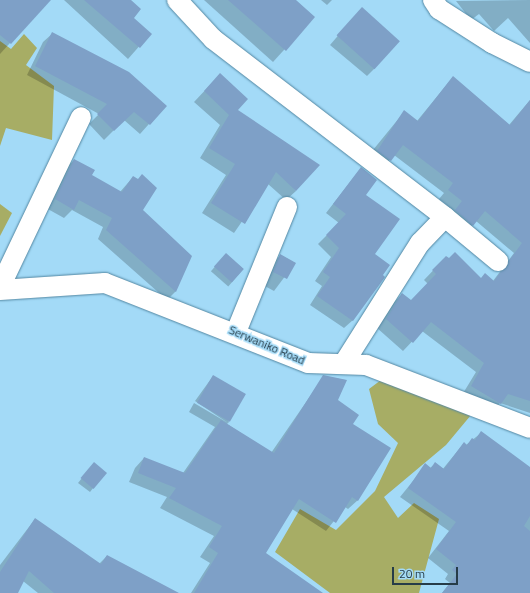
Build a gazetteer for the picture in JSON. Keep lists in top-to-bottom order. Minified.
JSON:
{"streets":{"street":["Serwaniko Road"]},"scale_bar":"20 m"}
